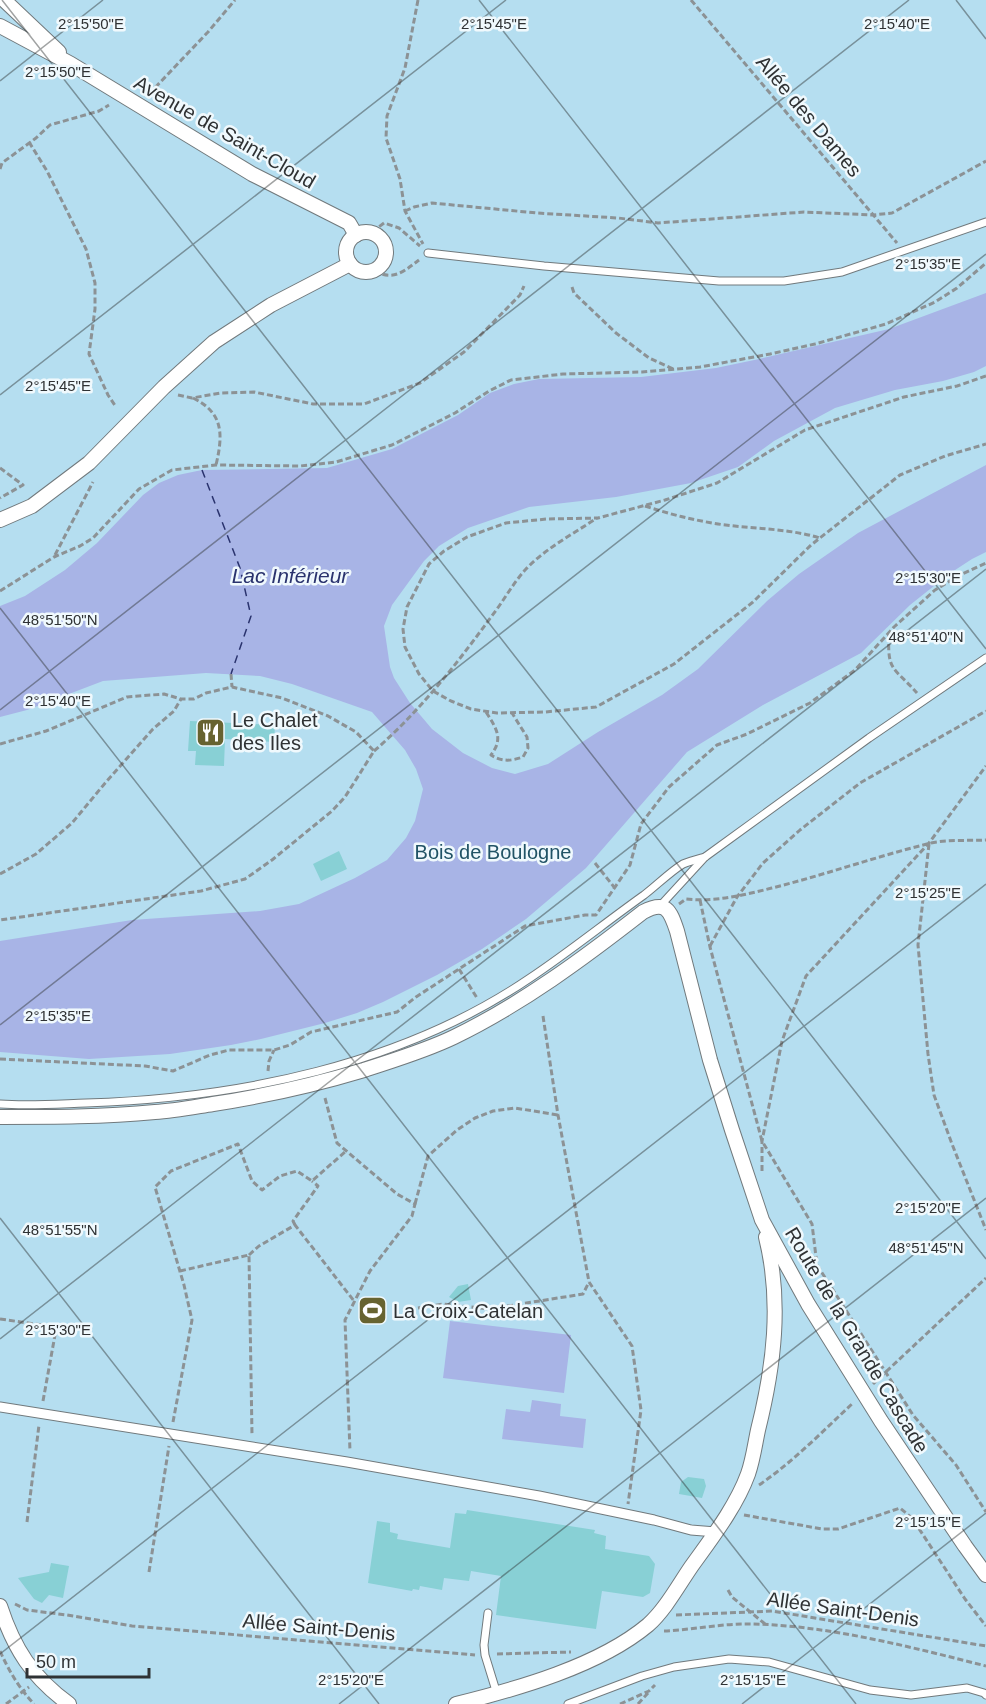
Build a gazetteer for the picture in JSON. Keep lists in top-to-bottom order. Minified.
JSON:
{"streets":{"street":["Avenue de Saint-Cloud","Route de la Grande Cascade"],"path":["Allée des Dames","Allée Saint-Denis"]},"water":["Lac Inférieur"],"parks":["Bois de Boulogne"],"places":{"restaurant":["Le Chalet des Iles"],"sports":["La Croix-Catelan"]},"scale_bar":"50 m","coordinates":["2°15'50\"E","2°15'45\"E","2°15'40\"E","2°15'35\"E","2°15'30\"E","48°51'50\"N","48°51'40\"N","2°15'25\"E","2°15'20\"E","48°51'55\"N","48°51'45\"N","2°15'15\"E"]}
